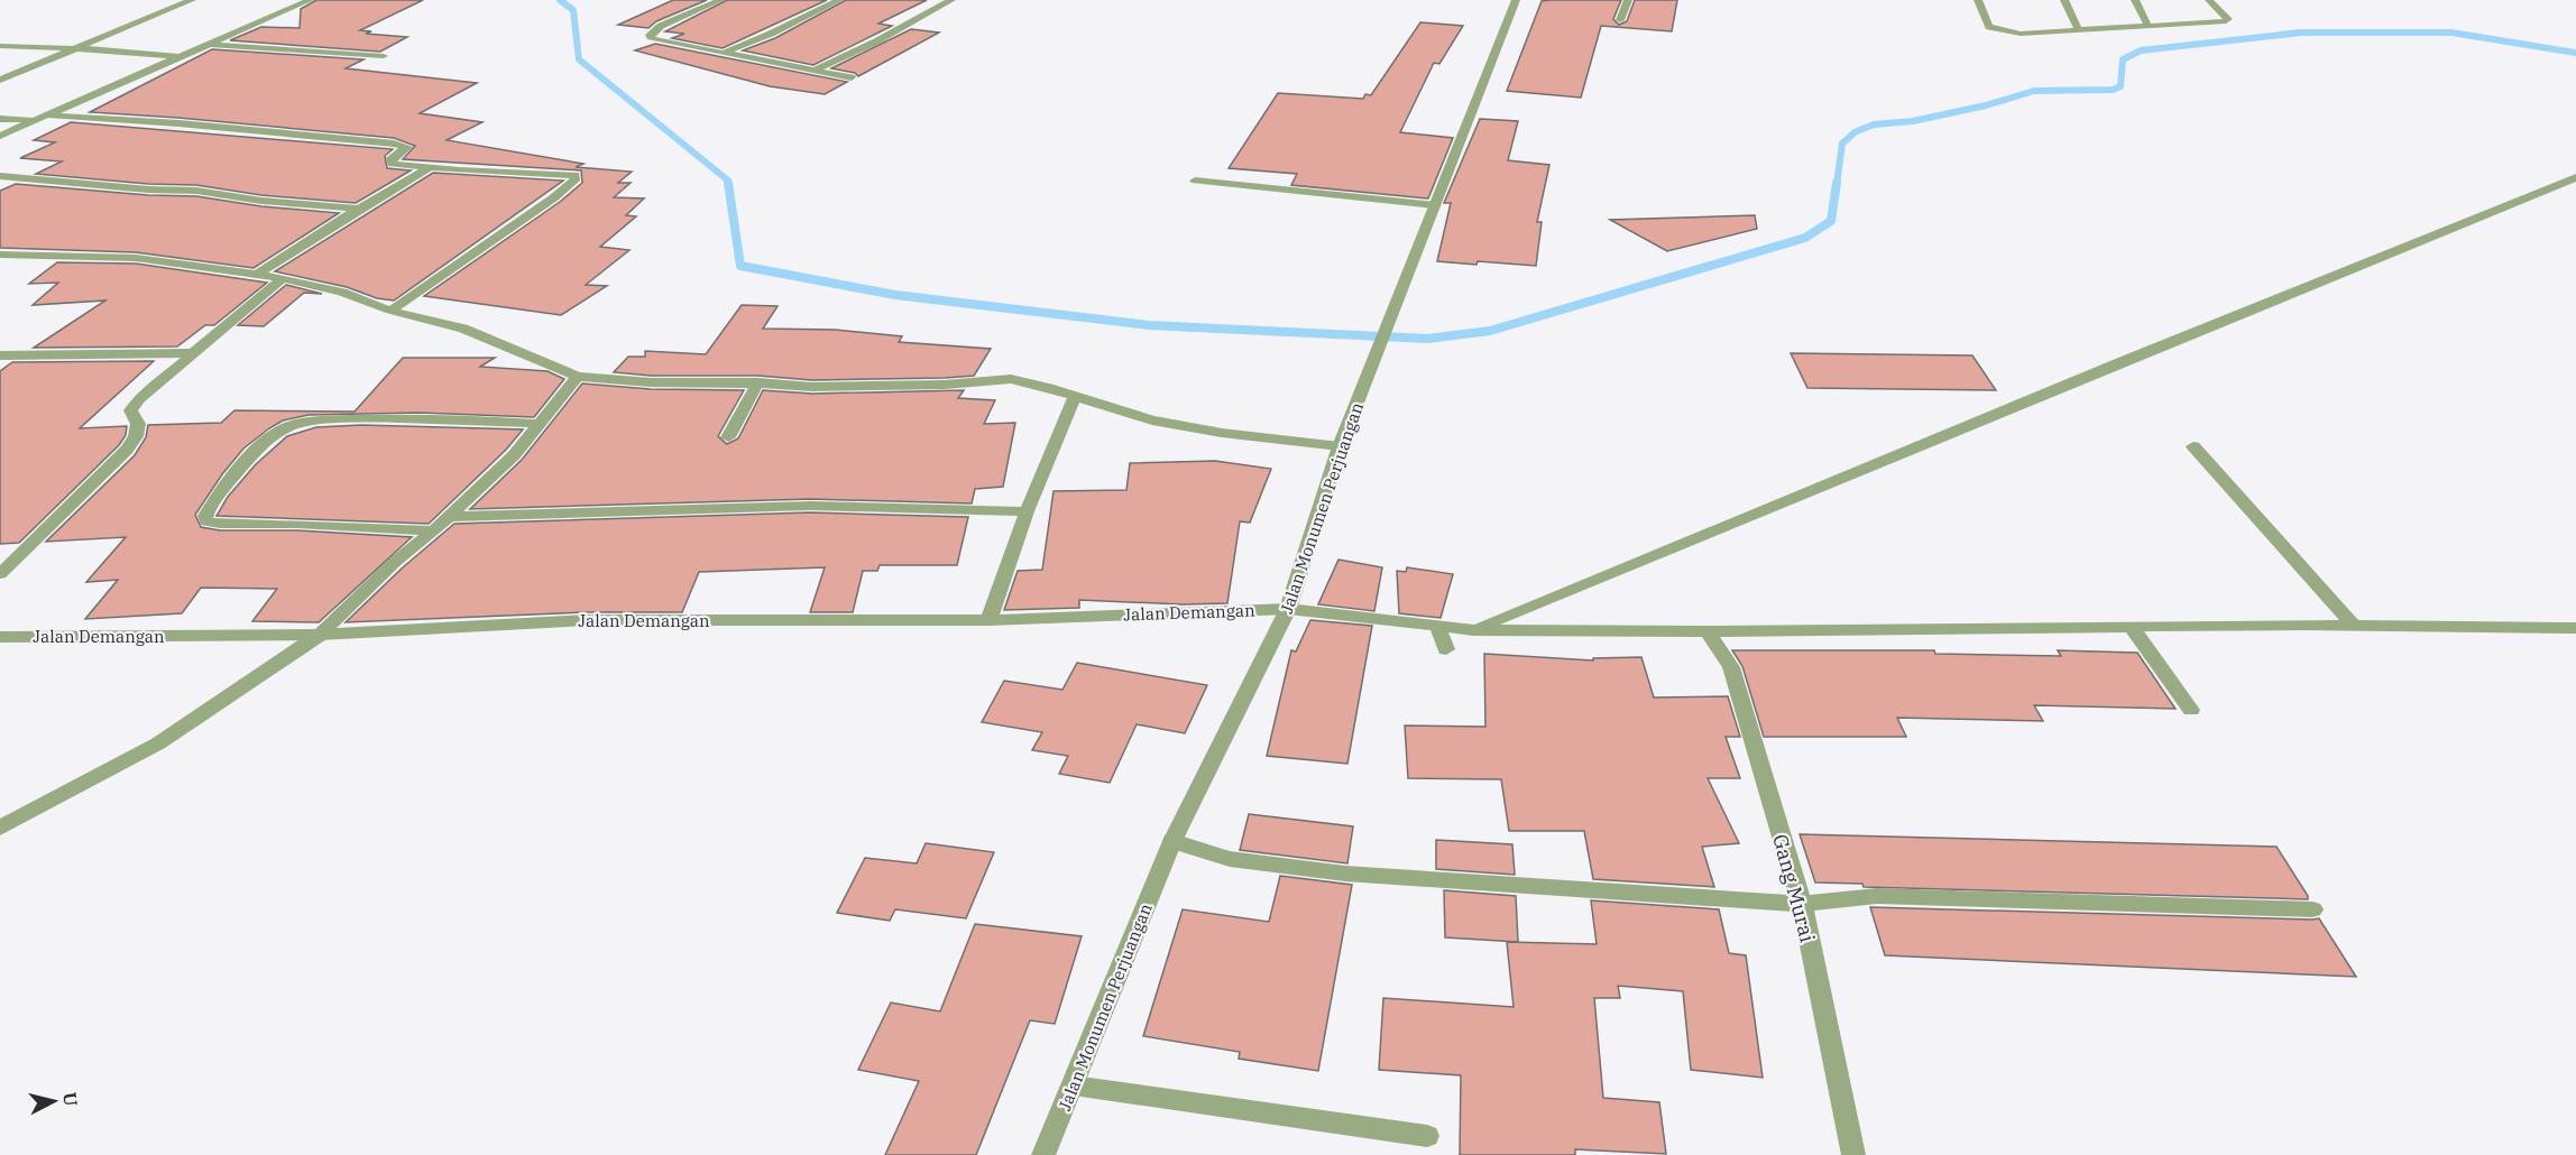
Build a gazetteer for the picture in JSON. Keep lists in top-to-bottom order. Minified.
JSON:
{"streets":{"street":["Jalan Monumen Perjuangan","Jalan Demangan","Gang Murai"]},"crossings":[["Jalan Monumen Perjuangan","Jalan Demangan"],["Jalan Demangan","Gang Murai"]],"north":"right"}
